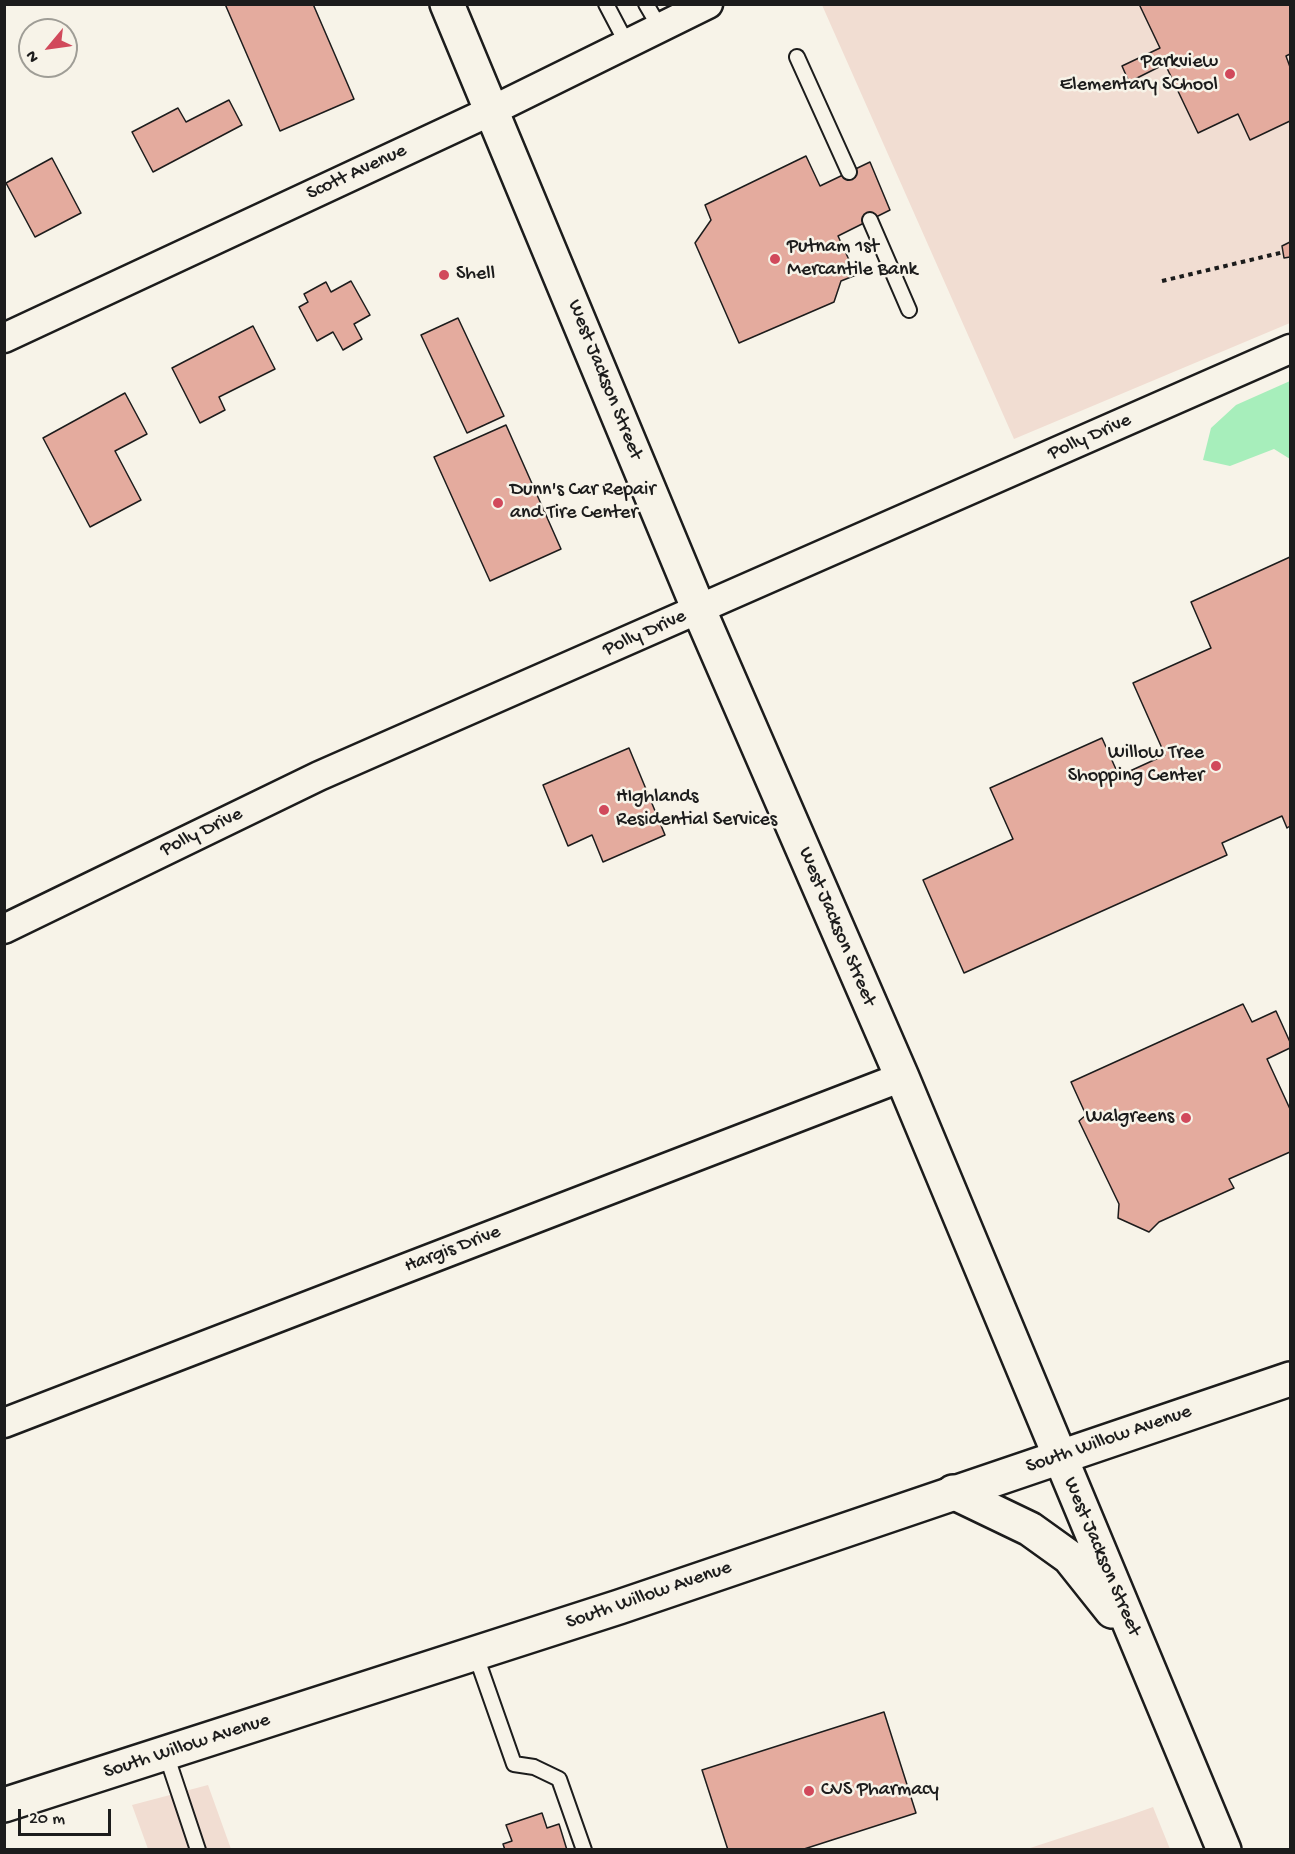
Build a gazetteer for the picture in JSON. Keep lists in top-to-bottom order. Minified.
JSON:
{"streets":{"street":["Scott Avenue","West Jackson Street","Polly Drive","Hargis Drive","South Willow Avenue"]},"crossings":[["Scott Avenue","West Jackson Street"],["West Jackson Street","Polly Drive"],["West Jackson Street","Hargis Drive"],["West Jackson Street","South Willow Avenue"]],"places":["Parkview Elementary SChool","Putnam 1st Mercantile Bank","Shell","Dunn's Car Repair and Tire Center","Willow Tree Shopping Center","HIghlands Residential Services","Walgreens","CVS Pharmacy"],"scale_bar":"20 m","north":"bottom left"}
